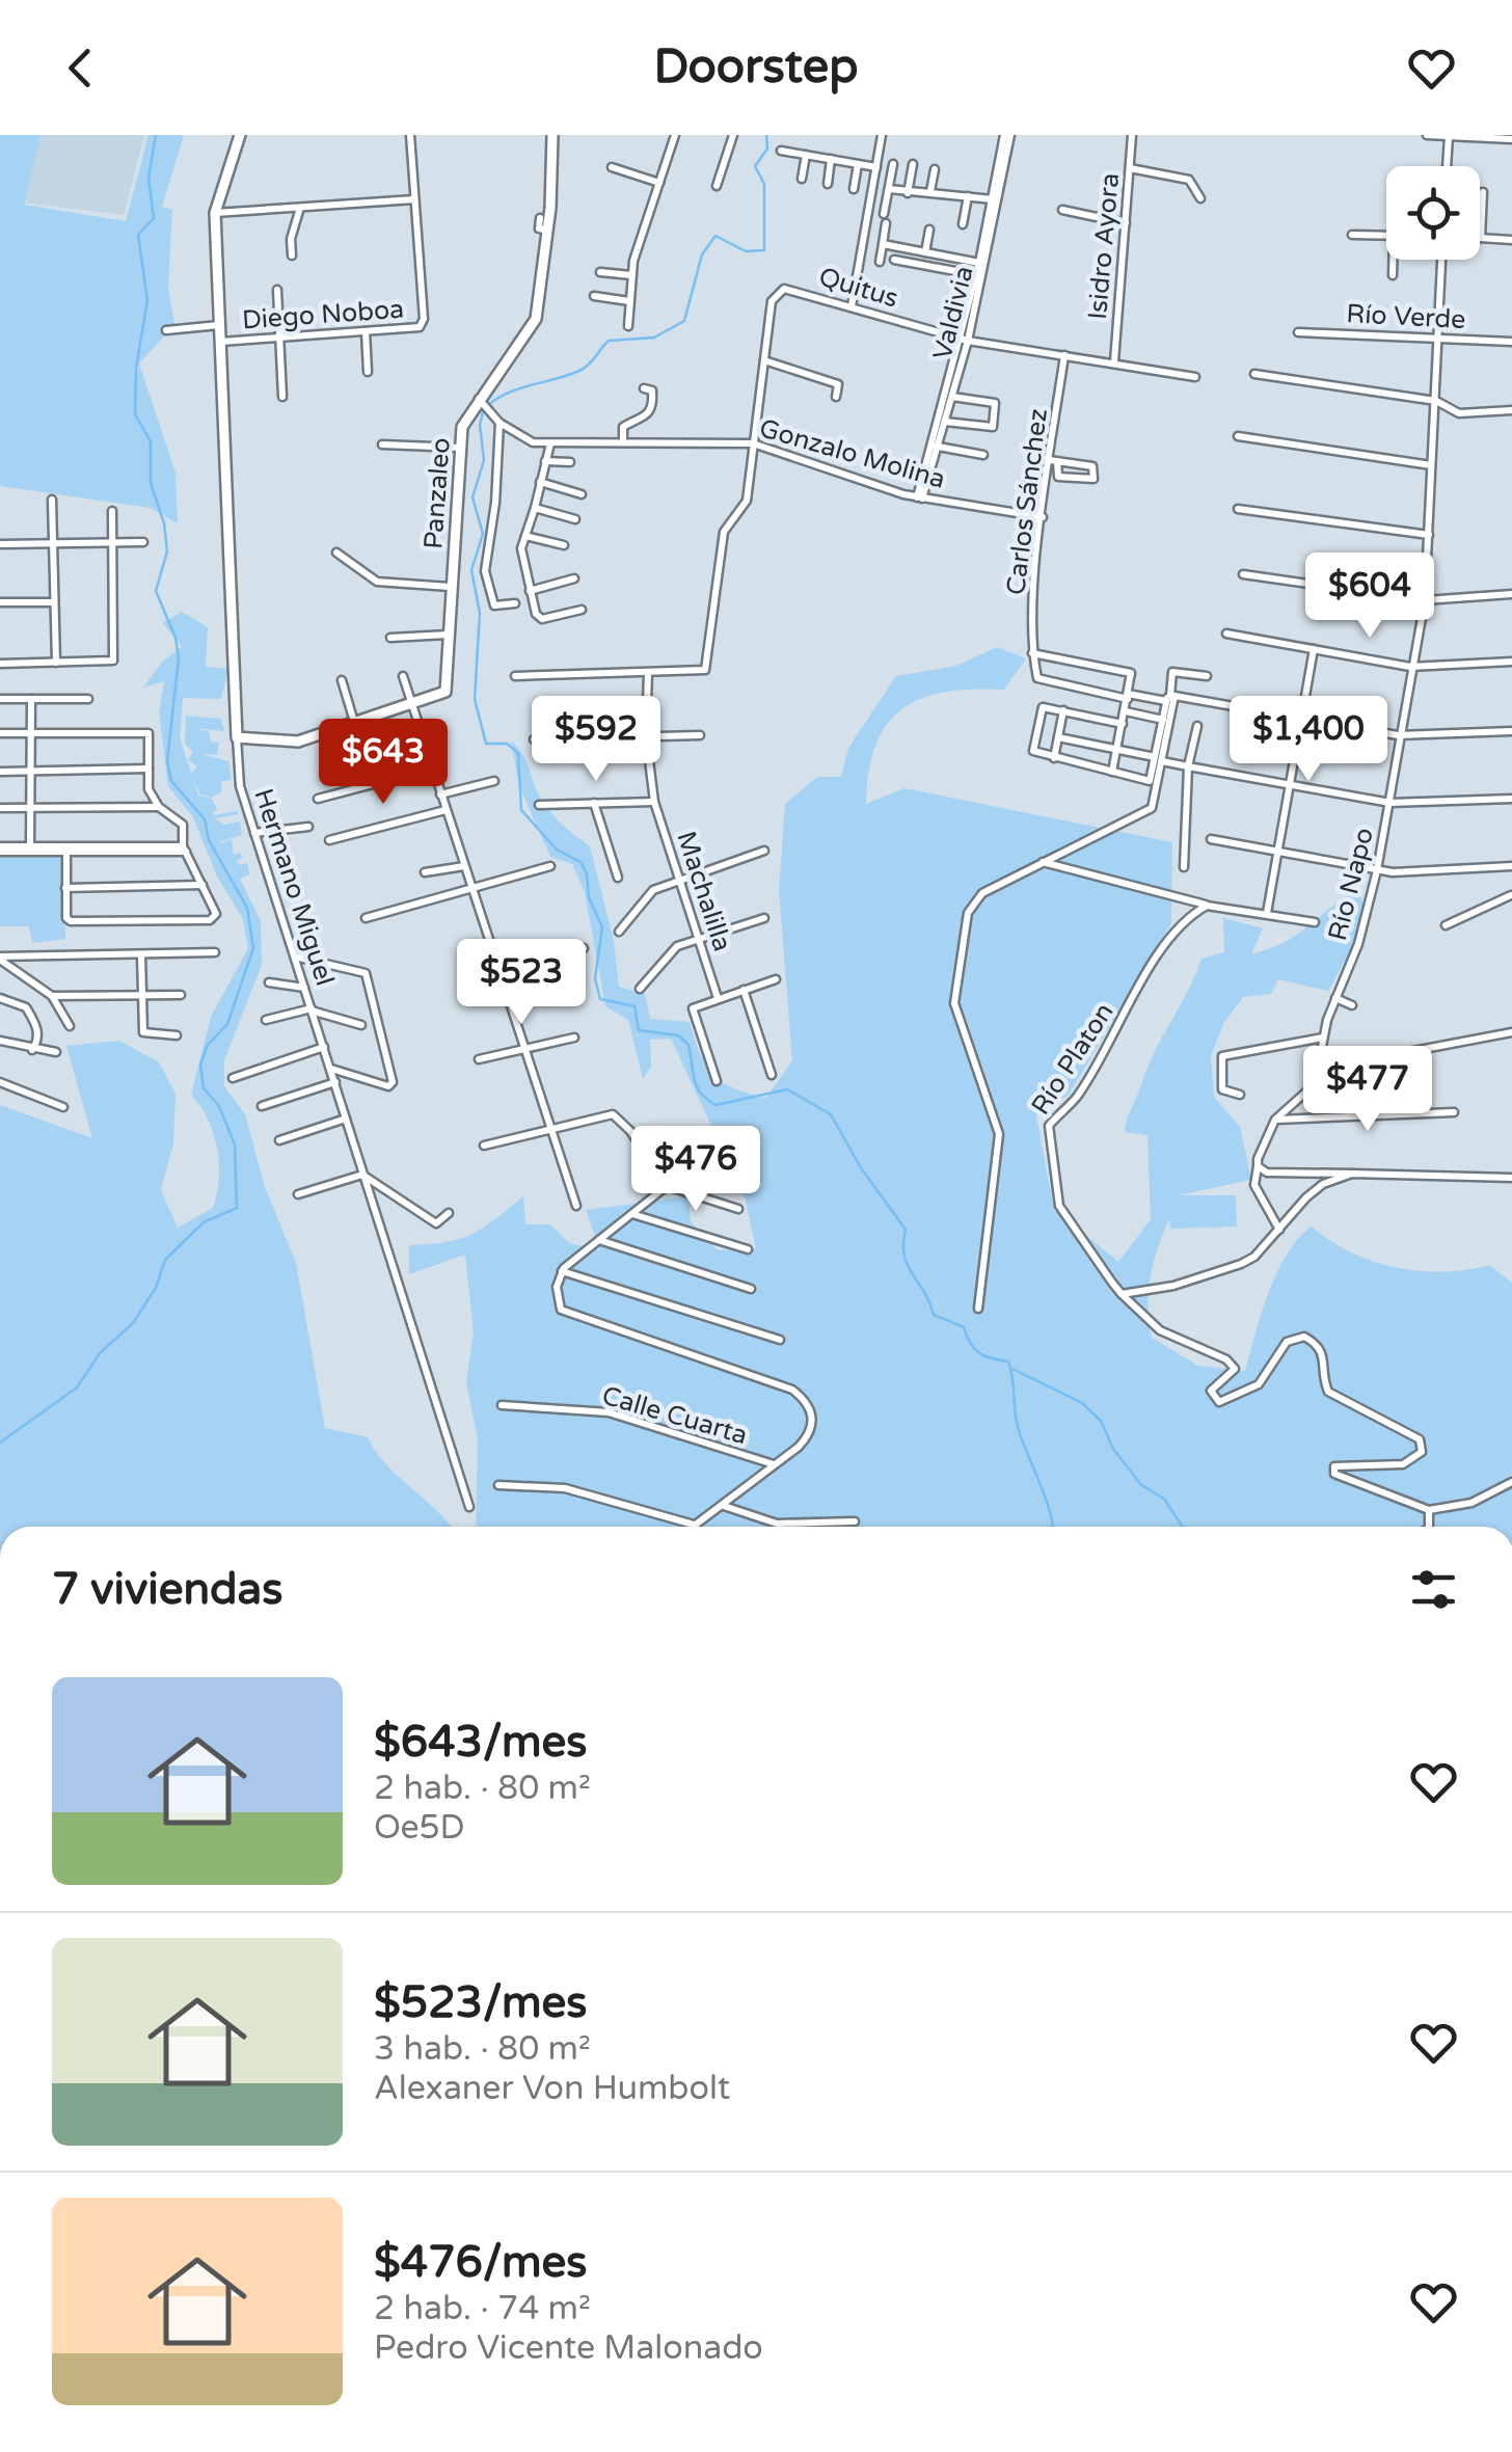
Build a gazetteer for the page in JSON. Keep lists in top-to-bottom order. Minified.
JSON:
{"streets":{"street":["Isidro Ayora","Quitus","Valdivia","Diego Noboa","Río Verde","Gonzalo Molina","Panzaleo","Carlos Sánchez","Río Napo","Hermano Miguel","Machalilla","Río Platon","Calle Cuarta"]},"crossings":[["Isidro Ayora","Quitus"],["Quitus","Valdivia"],["Quitus","Gonzalo Molina"],["Quitus","Carlos Sánchez"],["Quitus","Machalilla"],["Valdivia","Gonzalo Molina"],["Diego Noboa","Hermano Miguel"],["Río Verde","Río Napo"],["Gonzalo Molina","Panzaleo"],["Gonzalo Molina","Carlos Sánchez"]],"page":{"header":"Doorstep","price":["$604","$592","$1,400","$643","$523","$477","$476"],"heading":"7 viviendas","list":[{"name":"$643/mes","note":"2 hab. · 80 m² · Oe5D"},{"name":"$523/mes","note":"3 hab. · 80 m² · Alexaner Von Humbolt"},{"name":"$476/mes","note":"2 hab. · 74 m² · Pedro Vicente Malonado"}]}}
